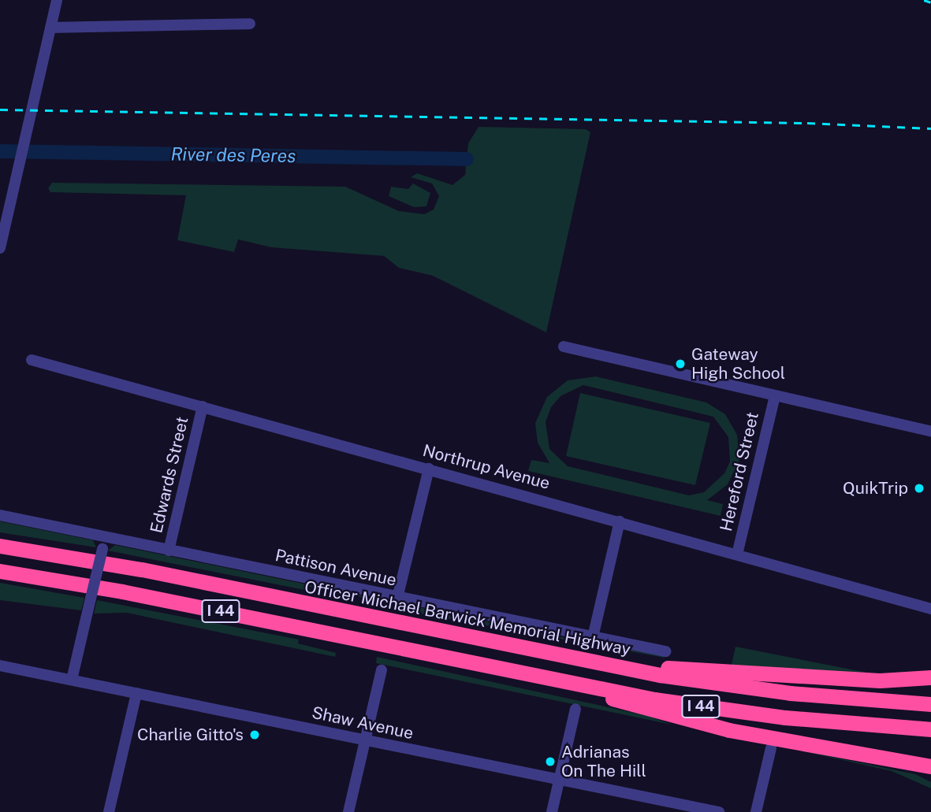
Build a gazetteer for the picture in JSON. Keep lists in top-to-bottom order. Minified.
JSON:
{"streets":{"highway":["I 44","Officer Michael Barwick Memorial Highway"],"street":["Northrup Avenue","Hereford Street","Edwards Street","Pattison Avenue","Shaw Avenue"]},"crossings":[["Northrup Avenue","Hereford Street"],["Northrup Avenue","Edwards Street"],["Edwards Street","Pattison Avenue"]],"water":["River des Peres"],"places":["Gateway High School","QuikTrip","Charlie Gitto's","Adrianas On The Hill"]}
